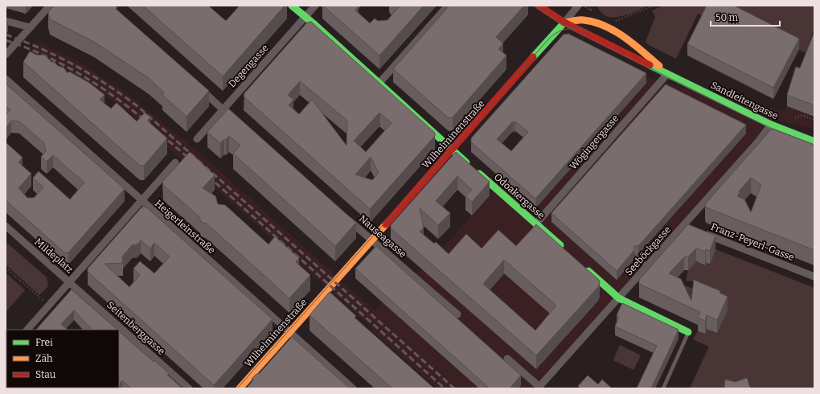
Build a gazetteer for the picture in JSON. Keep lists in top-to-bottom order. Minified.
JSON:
{"streets":{"street":["Degengasse","Sandleitengasse","Wilhelminenstraße","Wögingergasse","Odoakergasse","Heigerleinstraße","Nauseagasse","Franz-Peyerl-Gasse","Seeböckgasse","Mildeplatz","Seitenberggasse"]},"crossings":[["Degengasse","Odoakergasse"],["Sandleitengasse","Wilhelminenstraße"],["Sandleitengasse","Wögingergasse"],["Sandleitengasse","Seeböckgasse"],["Wilhelminenstraße","Odoakergasse"],["Wilhelminenstraße","Heigerleinstraße"],["Wilhelminenstraße","Nauseagasse"],["Wögingergasse","Odoakergasse"],["Franz-Peyerl-Gasse","Seeböckgasse"],["Mildeplatz","Seitenberggasse"]],"legend":["Frei","Zäh","Stau"],"scale_bar":"50 m"}
